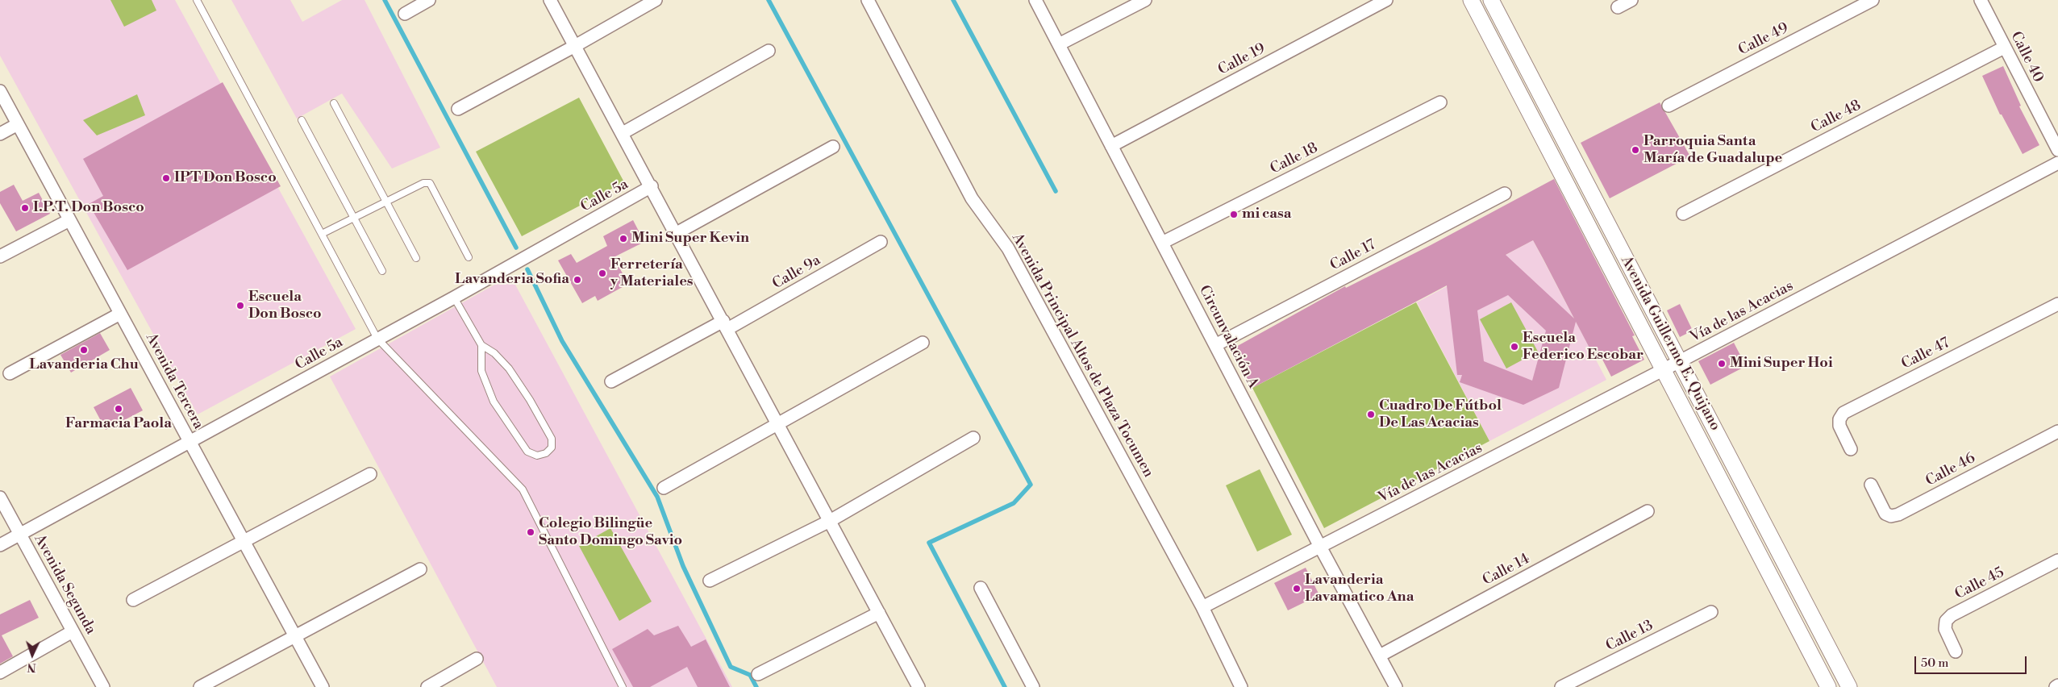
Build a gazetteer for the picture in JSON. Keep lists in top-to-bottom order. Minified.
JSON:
{"streets":{"street":["Calle 49","Calle 40","Calle 19","Calle 48","Calle 18","Calle 5a","Calle 17","Calle 9a","Vía de las Acacias","Circunvalación A","Avenida Guillermo E. Quijano","Calle 47","Avenida Principal Altos de Plaza Tocumen","Avenida Tercera","Calle 46","Calle 14","Calle 45","Avenida Segunda","Calle 13"]},"crossings":[["Calle 40","Calle 48"],["Calle 19","Circunvalación A"],["Calle 18","Circunvalación A"],["Calle 5a","Avenida Tercera"],["Calle 5a","Avenida Segunda"],["Calle 17","Circunvalación A"],["Vía de las Acacias","Circunvalación A"],["Vía de las Acacias","Avenida Guillermo E. Quijano"],["Vía de las Acacias","Avenida Principal Altos de Plaza Tocumen"],["Circunvalación A","Calle 14"]],"places":["Parroquia Santa María de Guadalupe","IPT Don Bosco","I.P.T. Don Bosco","mi casa","Mini Super Kevin","Ferretería y Materiales","Lavanderia Sofia","Escuela Don Bosco","Escuela Federico Escobar","Lavanderia Chu","Mini Super Hoi","Farmacia Paola","Cuadro De Fútbol De Las Acacias","Colegio Bilingüe Santo Domingo Savio","Lavanderia Lavamatico Ana"],"scale_bar":"50 m","north":"bottom"}
